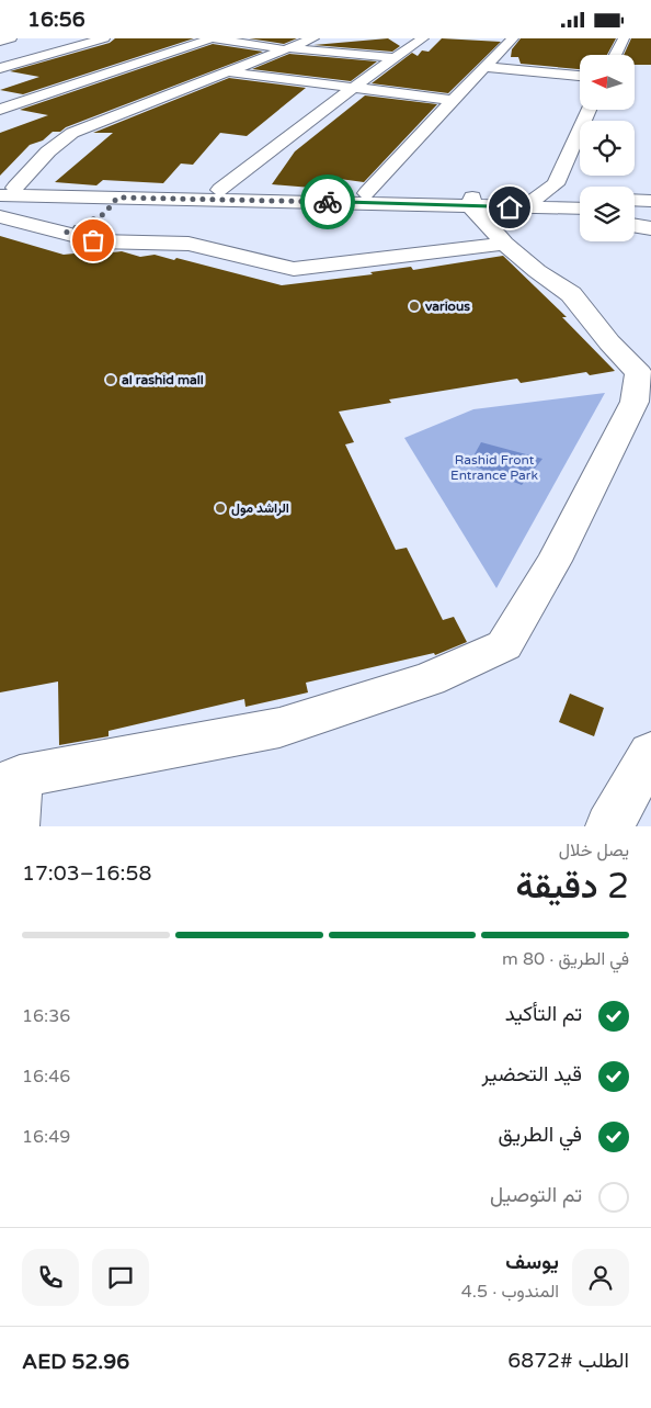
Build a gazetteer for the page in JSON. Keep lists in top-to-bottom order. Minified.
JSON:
{"parks":["Rashid Front Entrance Park"],"places":["various","al rashid mall","الراشد مول"],"north":"left","page":{"status":"16:56","heading":["2 دقيقة","يصل خلال","16:58–17:03"],"panel":["يوسف","المندوب · 4.5","الطلب #6872","AED 52.96"],"bar":"في الطريق · 80 m","list":[["تم التأكيد","16:36"],["قيد التحضير","16:46"],["في الطريق","16:49"],"تم التوصيل"]}}
